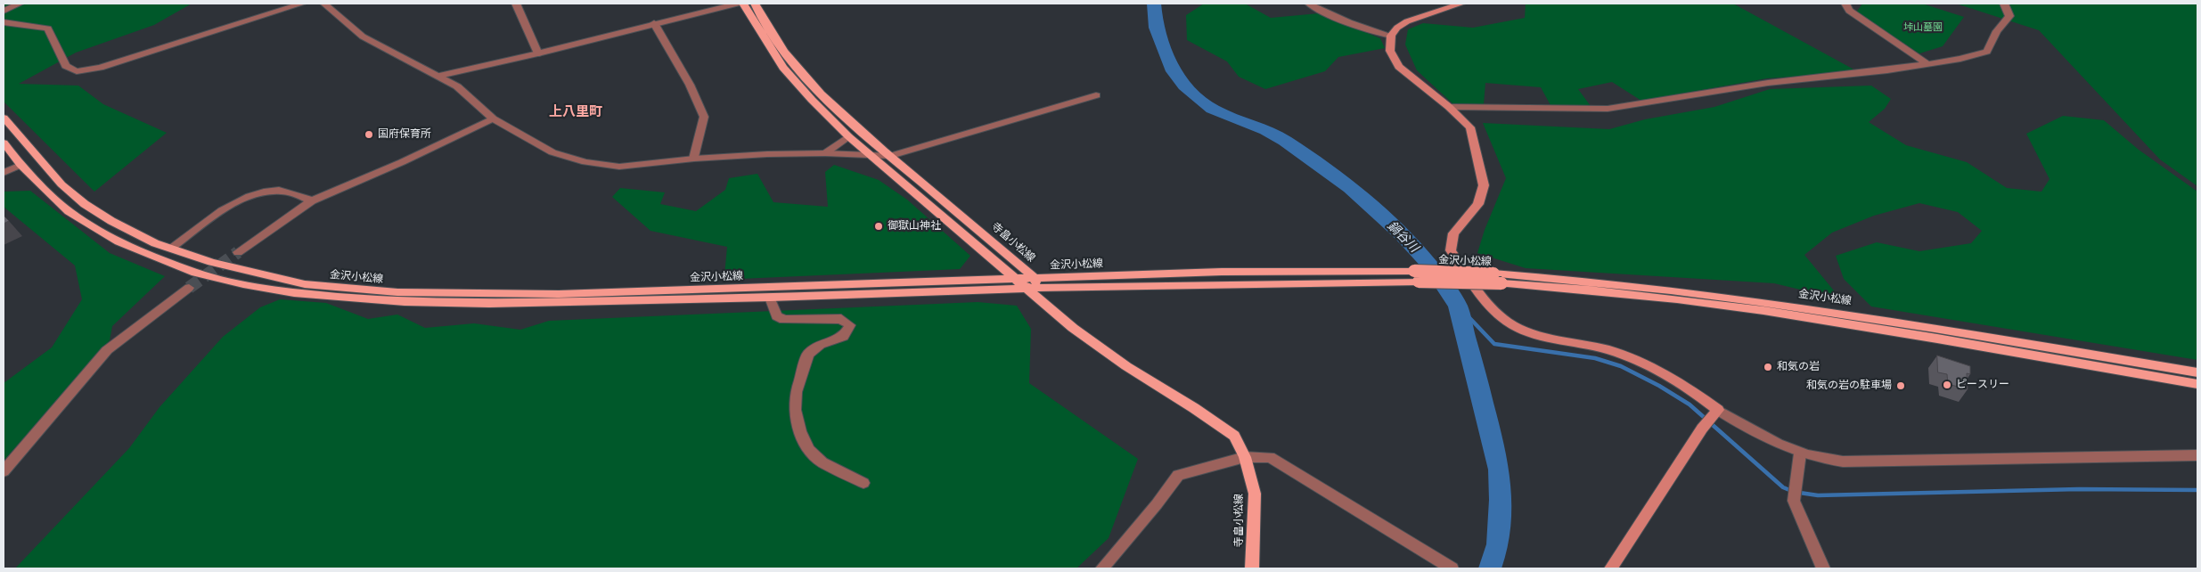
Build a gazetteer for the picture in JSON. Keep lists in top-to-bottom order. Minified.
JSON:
{"streets":{"main road":["寺畠小松線","金沢小松線"]},"crossings":[["寺畠小松線","金沢小松線"]],"districts":["上八里町"],"water":["鍋谷川"],"parks":["垰山墓園"],"places":["国府保育所","御獄山神社","和気の岩","ピースリー","和気の岩の駐車場"]}
